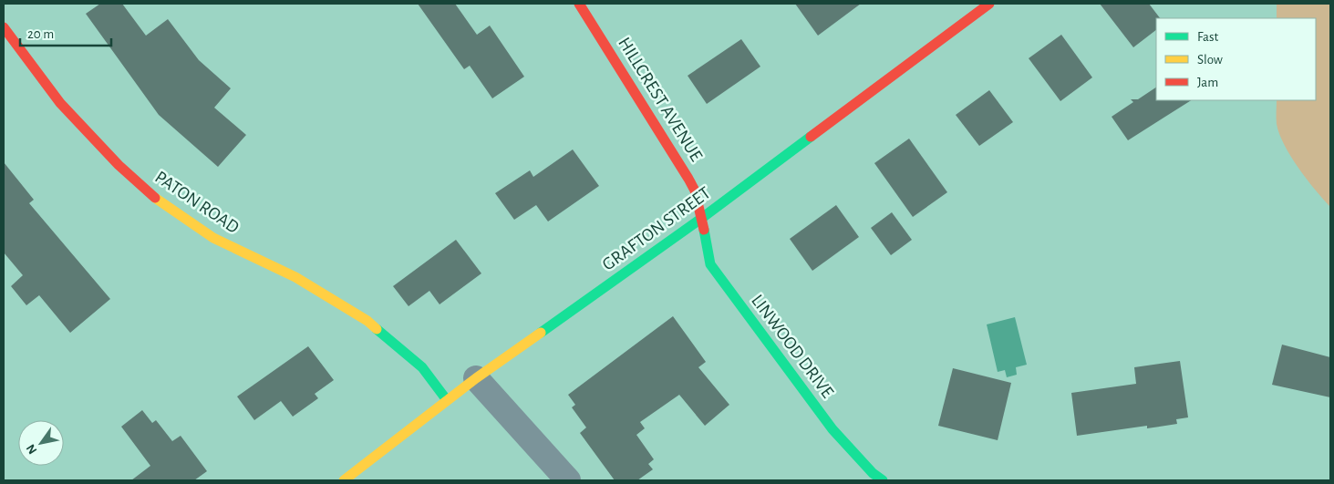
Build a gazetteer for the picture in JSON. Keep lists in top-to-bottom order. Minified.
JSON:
{"streets":{"street":["HILLCREST AVENUE","PATON ROAD","GRAFTON STREET","LINWOOD DRIVE"]},"crossings":[["HILLCREST AVENUE","GRAFTON STREET"],["HILLCREST AVENUE","LINWOOD DRIVE"],["PATON ROAD","GRAFTON STREET"],["GRAFTON STREET","LINWOOD DRIVE"]],"legend":["Fast","Slow","Jam"],"scale_bar":"20 m","north":"bottom left"}
